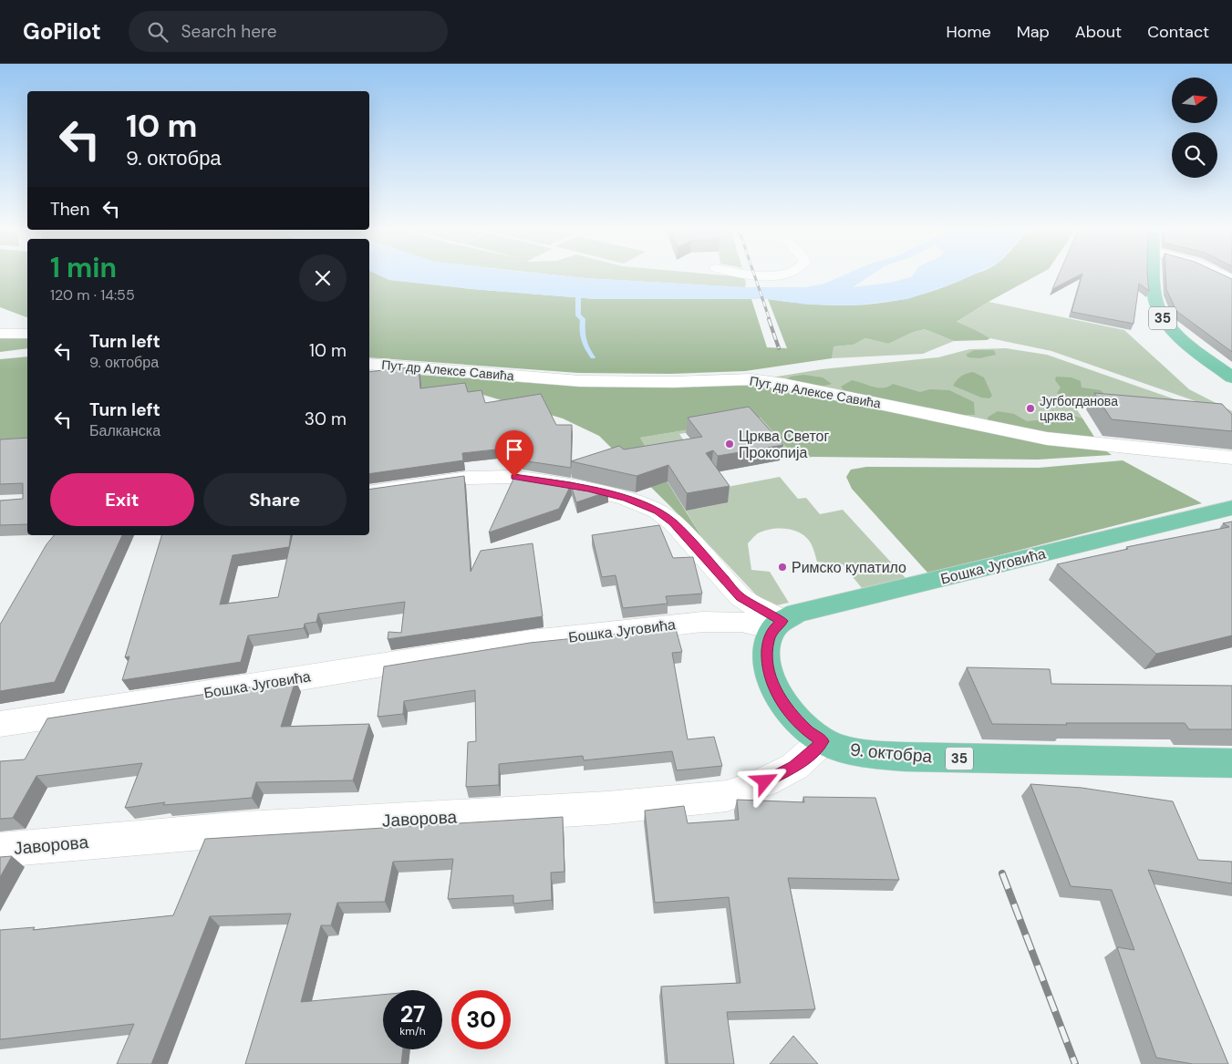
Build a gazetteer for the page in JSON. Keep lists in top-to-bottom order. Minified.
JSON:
{"streets":{"main road":["35","Бошка Југовића","9. октобра"],"street":["Пут др Алексе Савића","Јаворова"]},"crossings":[["Бошка Југовића","9. октобра"],["9. октобра","Јаворова"]],"places":["Југбогданова црква","Црква Светог Прокопија","Римско купатило"],"north":"right","page":{"header":"GoPilot","search":"Search here","nav":["Home","Map","About","Contact"],"turn":["10 m","9. октобра"],"then":"Then","heading":["1 min","120 m · 14:55"],"list":[{"name":"Turn left","note":"9. октобра","value":"10 m"},{"name":"Turn left","note":"Балканска","value":"30 m"}],"buttons":["Exit","Share"],"speed":"27 km/h","limit":"30"}}
